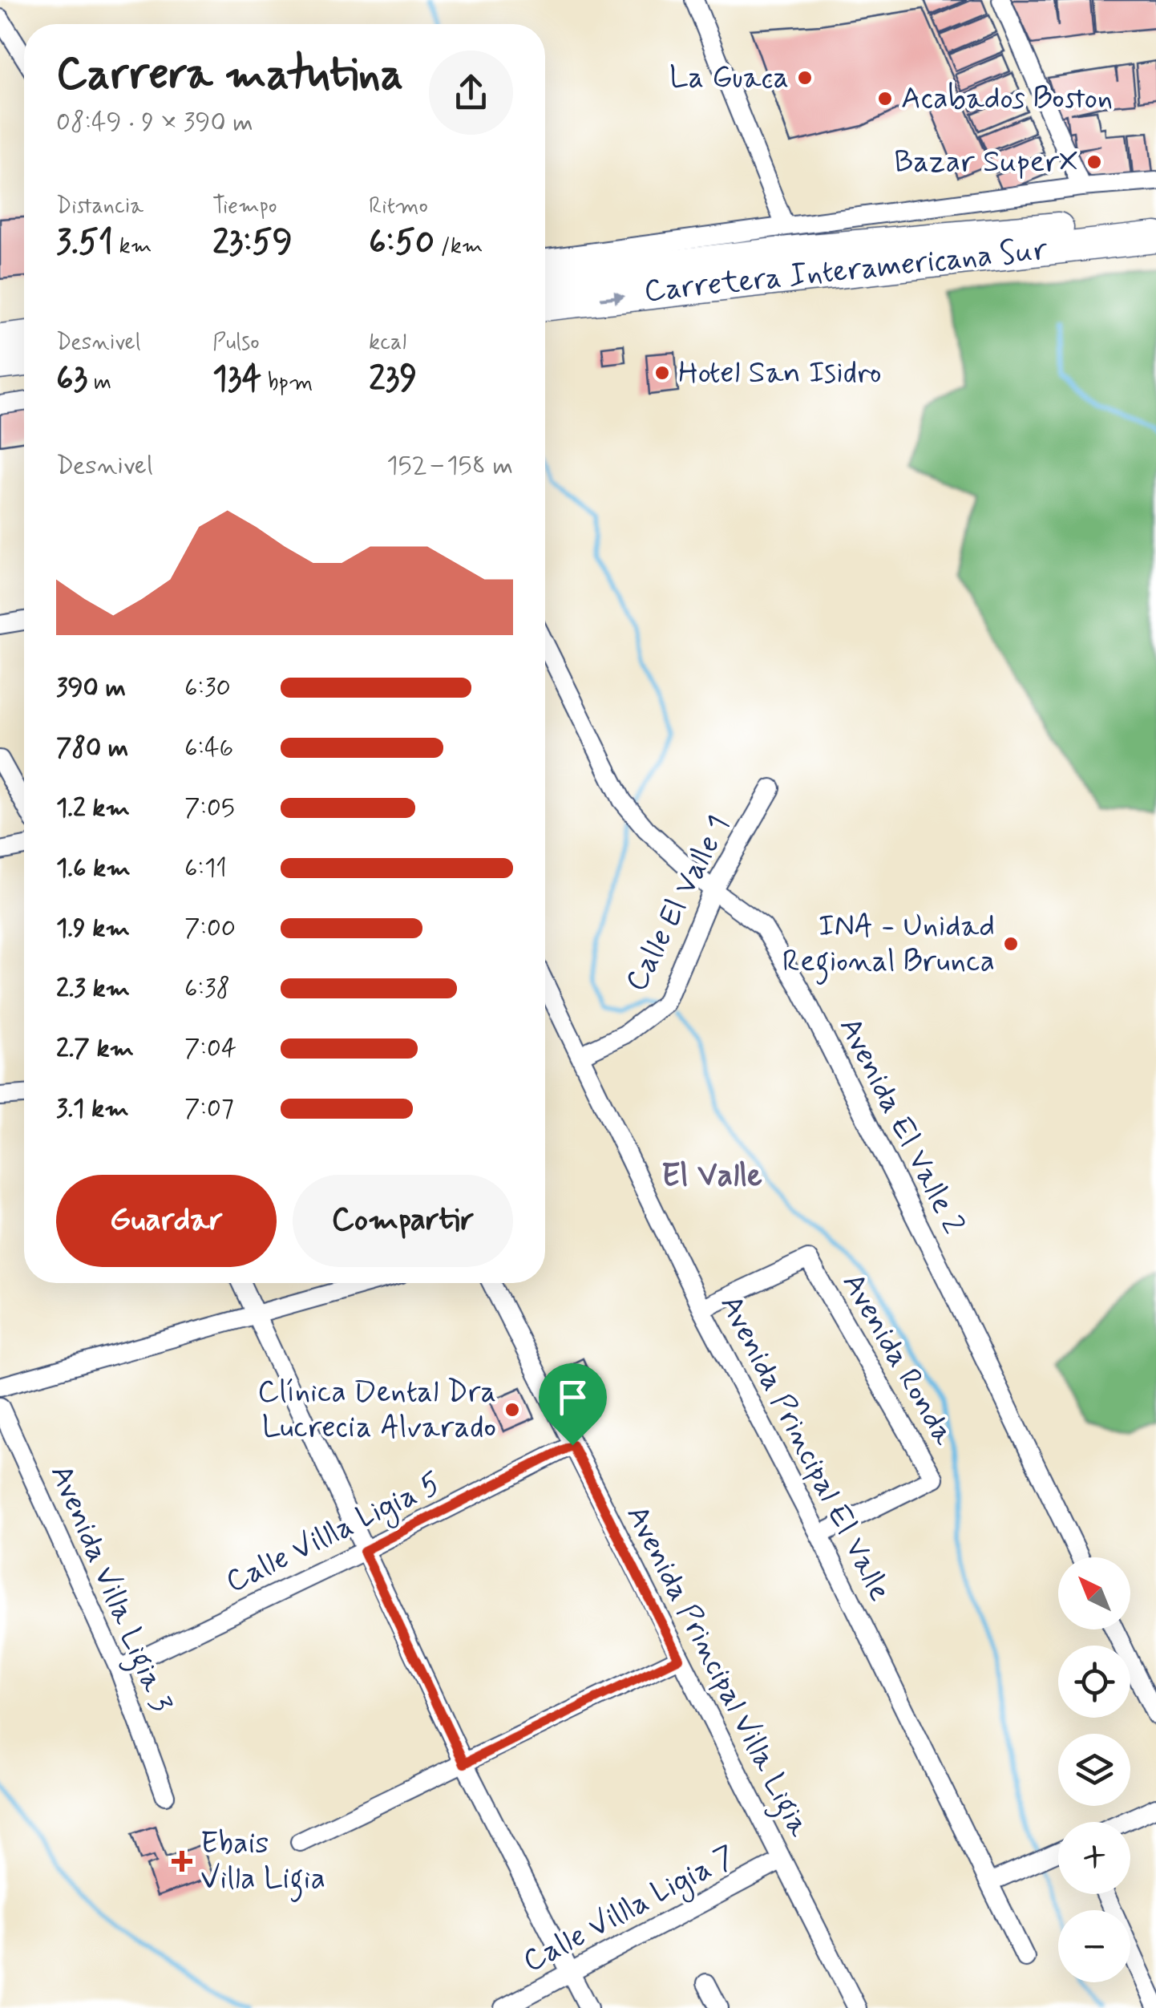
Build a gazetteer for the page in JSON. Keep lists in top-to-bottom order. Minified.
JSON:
{"streets":{"highway":["Carretera Interamericana Sur"],"street":["Calle El Valle 1","Avenida El Valle 2","Avenida Ronda","Avenida Principal El Valle","Calle Villla Ligia 5","Avenida Villa Ligia 3","Avenida Principal Villa Ligia","Calle Villla Ligia 7"]},"crossings":[["Calle El Valle 1","Avenida El Valle 2"],["Calle El Valle 1","Avenida Principal El Valle"],["Avenida Ronda","Avenida Principal El Valle"],["Calle Villla Ligia 5","Avenida Villa Ligia 3"],["Calle Villla Ligia 5","Avenida Principal Villa Ligia"],["Avenida Principal Villa Ligia","Calle Villla Ligia 7"]],"districts":["El Valle"],"places":{"other":["La Guaca","Acabados Boston","Bazar SuperX","Hotel San Isidro","INA - Unidad Regional Brunca","Clínica Dental Dra Lucrecia Alvarado"],"health":["Ebais Villa Ligia"]},"north":"top left","page":{"heading":["Carrera matutina","08:49 · 9 × 390 m"],"stats":[["Distancia","3.51 km"],["Tiempo","23:59"],["Ritmo","6:50 /km"],["Desnivel","63 m"],["Pulso","134 bpm"],["kcal","239"]],"chart":["Desnivel","152–158 m"],"list":[{"name":"390 m","note":"6:30"},{"name":"780 m","note":"6:46"},{"name":"1.2 km","note":"7:05"},{"name":"1.6 km","note":"6:11"},{"name":"1.9 km","note":"7:00"},{"name":"2.3 km","note":"6:38"},{"name":"2.7 km","note":"7:04"},{"name":"3.1 km","note":"7:07"}],"buttons":["Guardar","Compartir"],"map_buttons":["+","−"]}}
